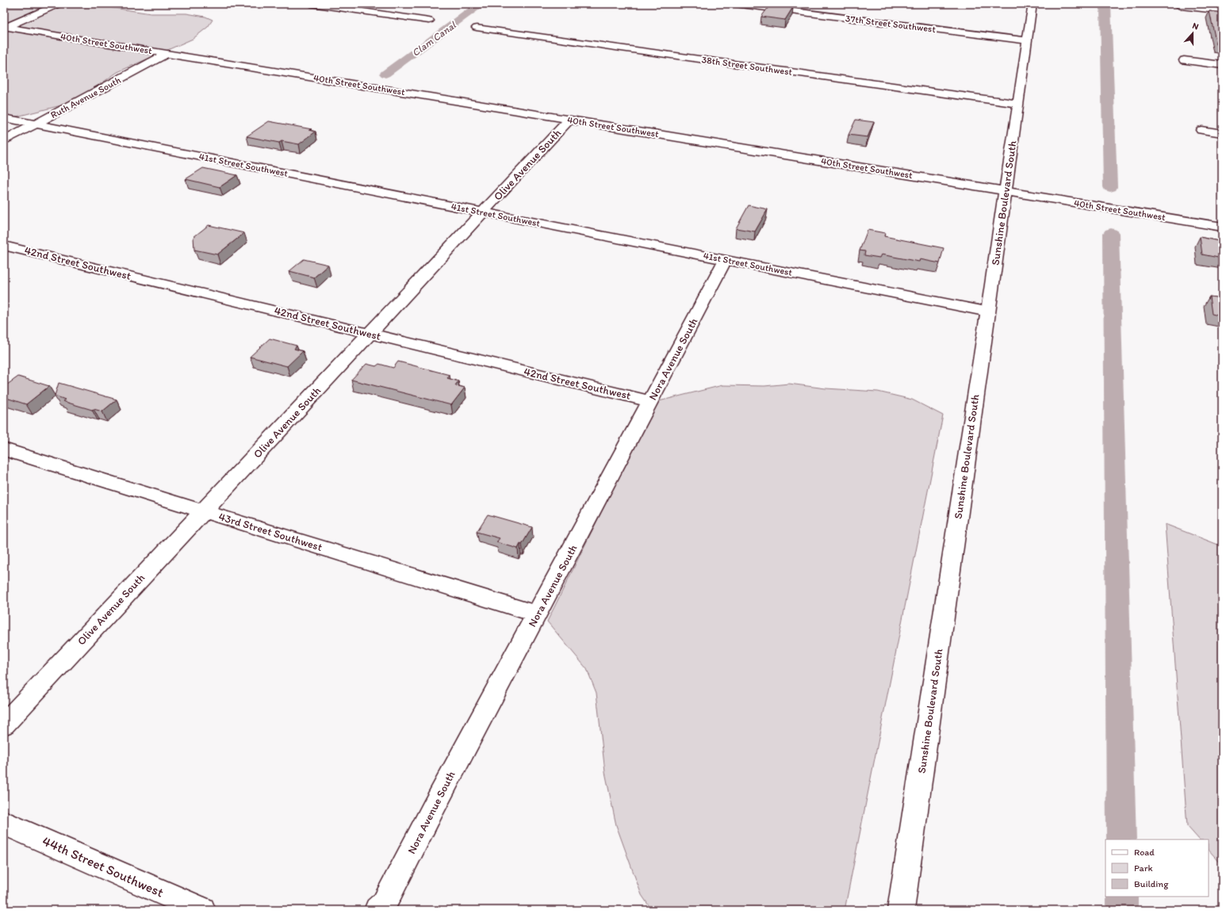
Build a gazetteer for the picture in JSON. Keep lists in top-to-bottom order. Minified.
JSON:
{"streets":{"street":["37th Street Southwest","40th Street Southwest","38th Street Southwest","Ruth Avenue South","41st Street Southwest","Olive Avenue South","Sunshine Boulevard South","42nd Street Southwest","Nora Avenue South","43rd Street Southwest","44th Street Southwest"]},"crossings":[["37th Street Southwest","Sunshine Boulevard South"],["40th Street Southwest","Ruth Avenue South"],["40th Street Southwest","Olive Avenue South"],["40th Street Southwest","Sunshine Boulevard South"],["38th Street Southwest","Sunshine Boulevard South"],["Ruth Avenue South","41st Street Southwest"],["41st Street Southwest","Olive Avenue South"],["41st Street Southwest","Sunshine Boulevard South"],["41st Street Southwest","Nora Avenue South"],["Olive Avenue South","42nd Street Southwest"],["Olive Avenue South","43rd Street Southwest"],["42nd Street Southwest","Nora Avenue South"],["Nora Avenue South","43rd Street Southwest"]],"water":["Clam Canal"],"legend":["Road","Park","Building"],"north":"top"}
